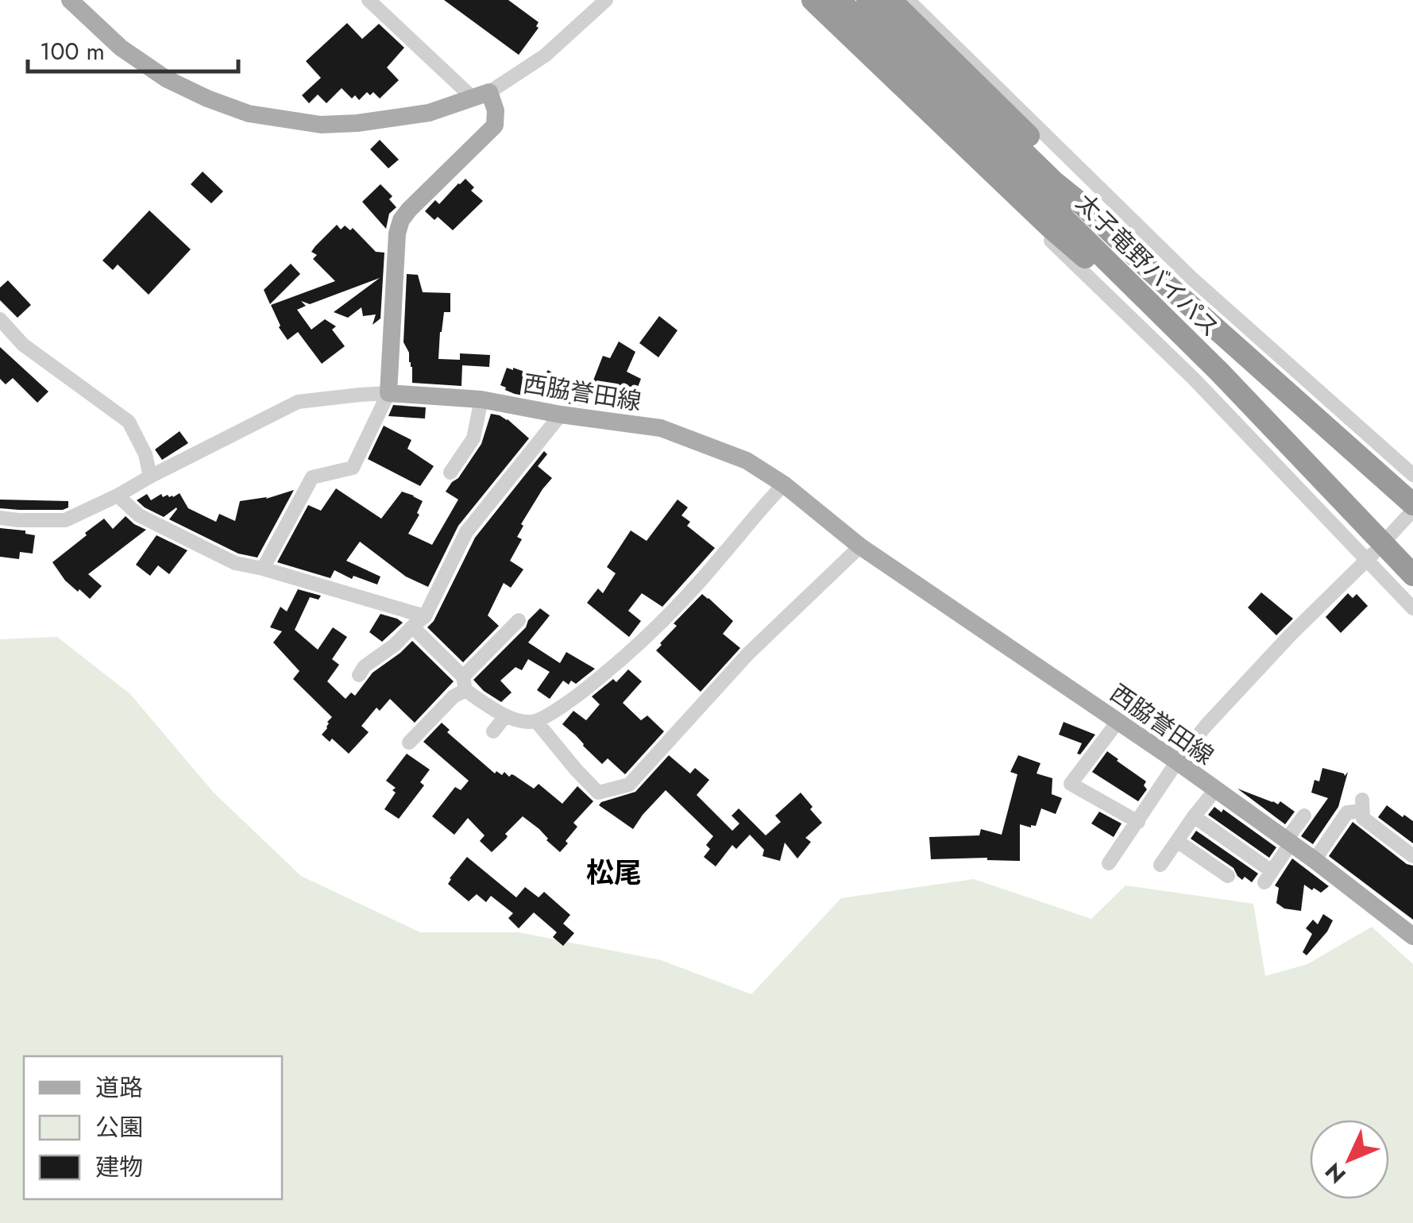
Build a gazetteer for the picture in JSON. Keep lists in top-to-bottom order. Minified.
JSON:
{"streets":{"highway":["太子竜野バイパス"],"main road":["西脇誉田線"]},"districts":["松尾"],"legend":["道路","公園","建物"],"scale_bar":"100 m","north":"bottom left"}
